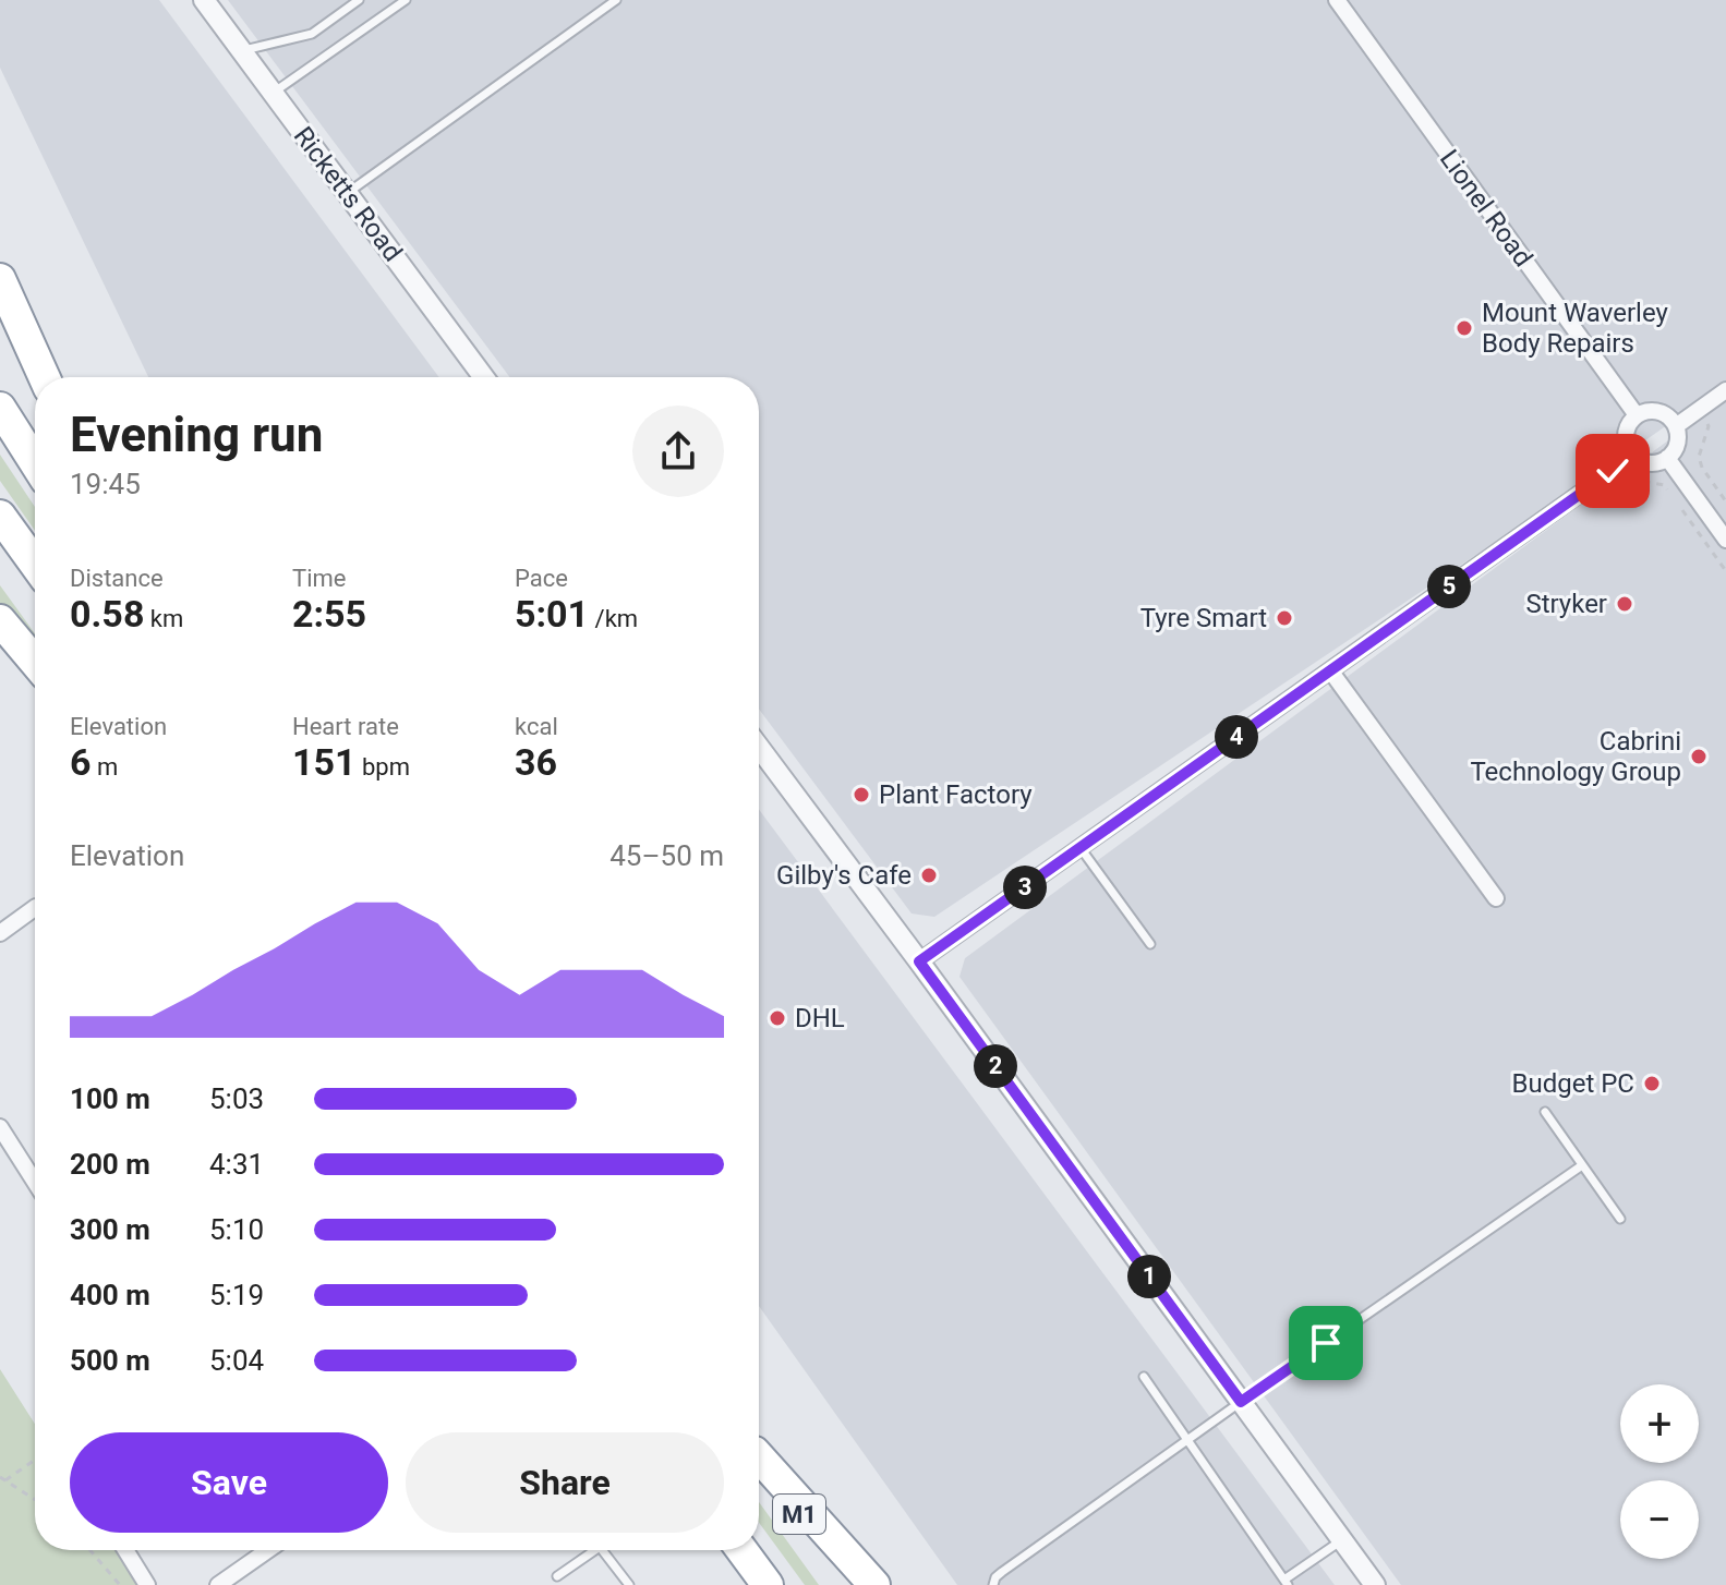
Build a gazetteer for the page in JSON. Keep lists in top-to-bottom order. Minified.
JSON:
{"streets":{"highway":["M1"],"street":["Ricketts Road","Lionel Road"]},"places":["Mount Waverley Body Repairs","Stryker","Tyre Smart","Cabrini Technology Group","Plant Factory","Gilby's Cafe","DHL","Budget PC"],"page":{"heading":["Evening run","19:45"],"stats":[["Distance","0.58 km"],["Time","2:55"],["Pace","5:01 /km"],["Elevation","6 m"],["Heart rate","151 bpm"],["kcal","36"]],"pins":["5","4","3","2","1"],"chart":["Elevation","45–50 m"],"list":[{"name":"100 m","note":"5:03"},{"name":"200 m","note":"4:31"},{"name":"300 m","note":"5:10"},{"name":"400 m","note":"5:19"},{"name":"500 m","note":"5:04"}],"map_buttons":["+","−"],"buttons":["Save","Share"]}}
